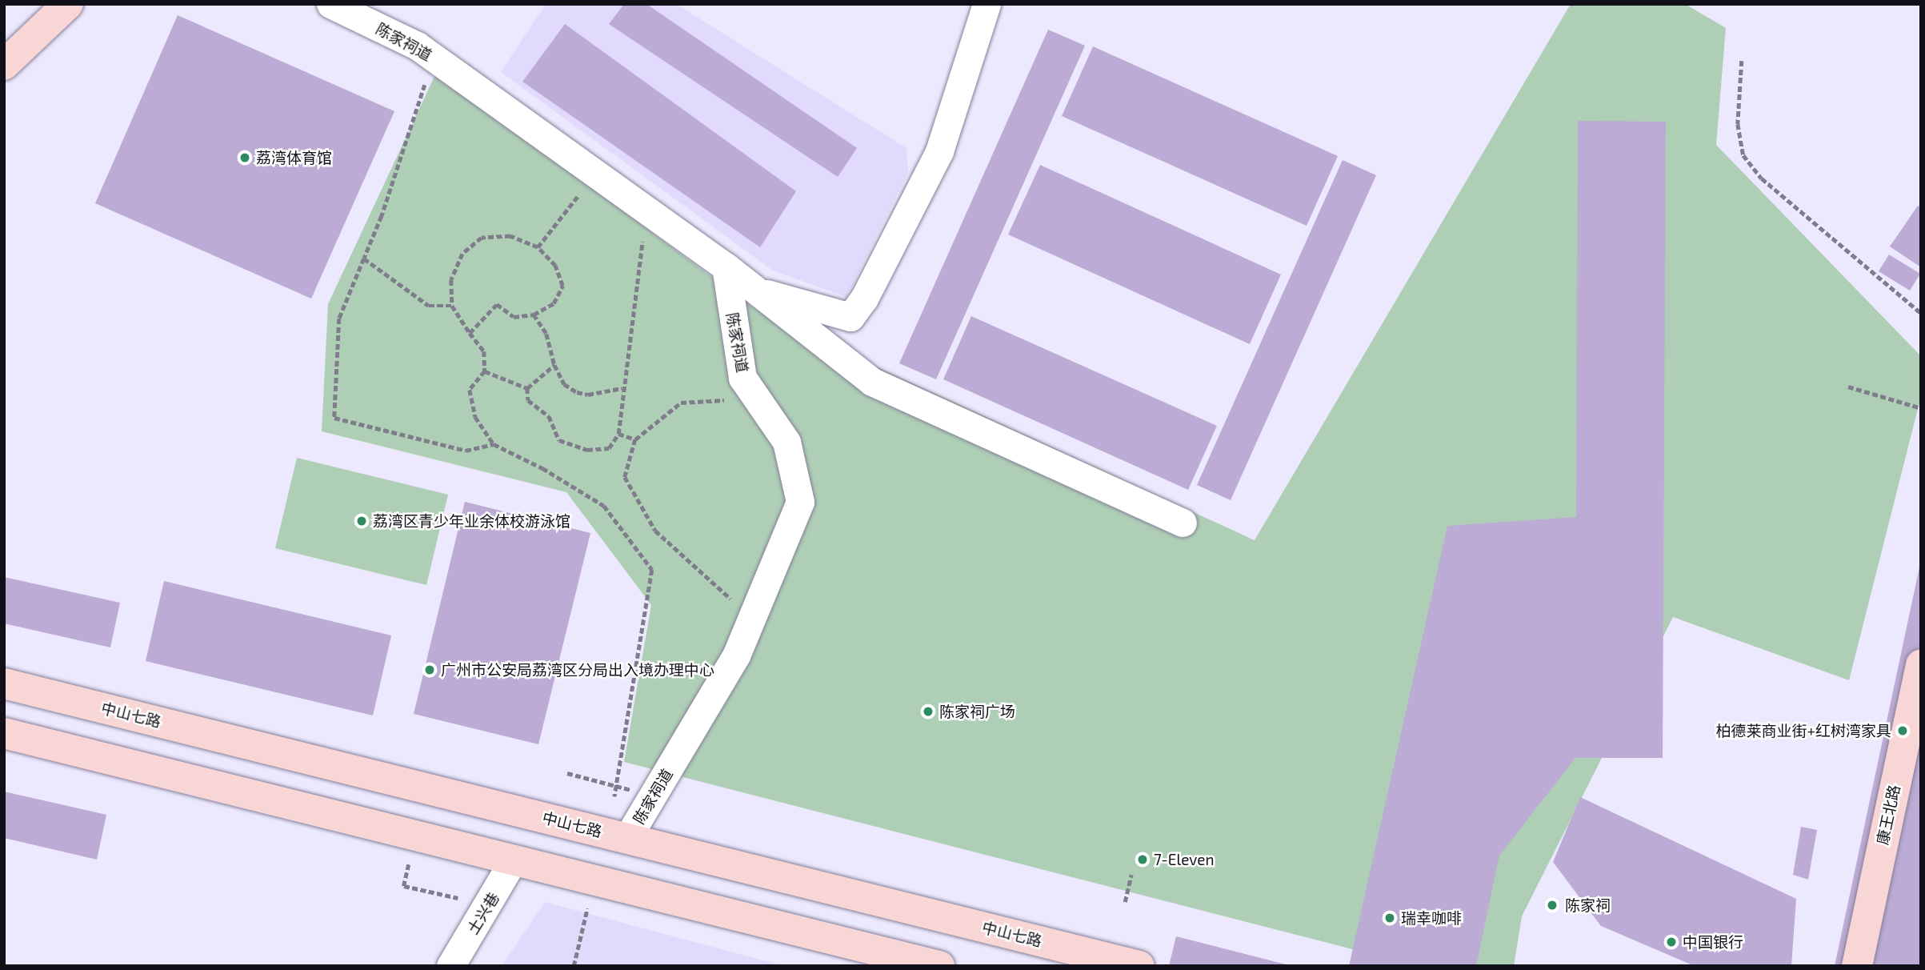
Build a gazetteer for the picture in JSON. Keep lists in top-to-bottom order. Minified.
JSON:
{"streets":{"main road":["中山七路","康王北路"],"street":["陈家祠道","土兴巷"]},"crossings":[["陈家祠道","中山七路"]],"places":["荔湾体育馆","荔湾区青少年业余体校游泳馆","广州市公安局荔湾区分局出入境办理中心","陈家祠广场","柏德莱商业街+红树湾家具","7-Eleven","陈家祠","瑞幸咖啡","中国银行"]}
